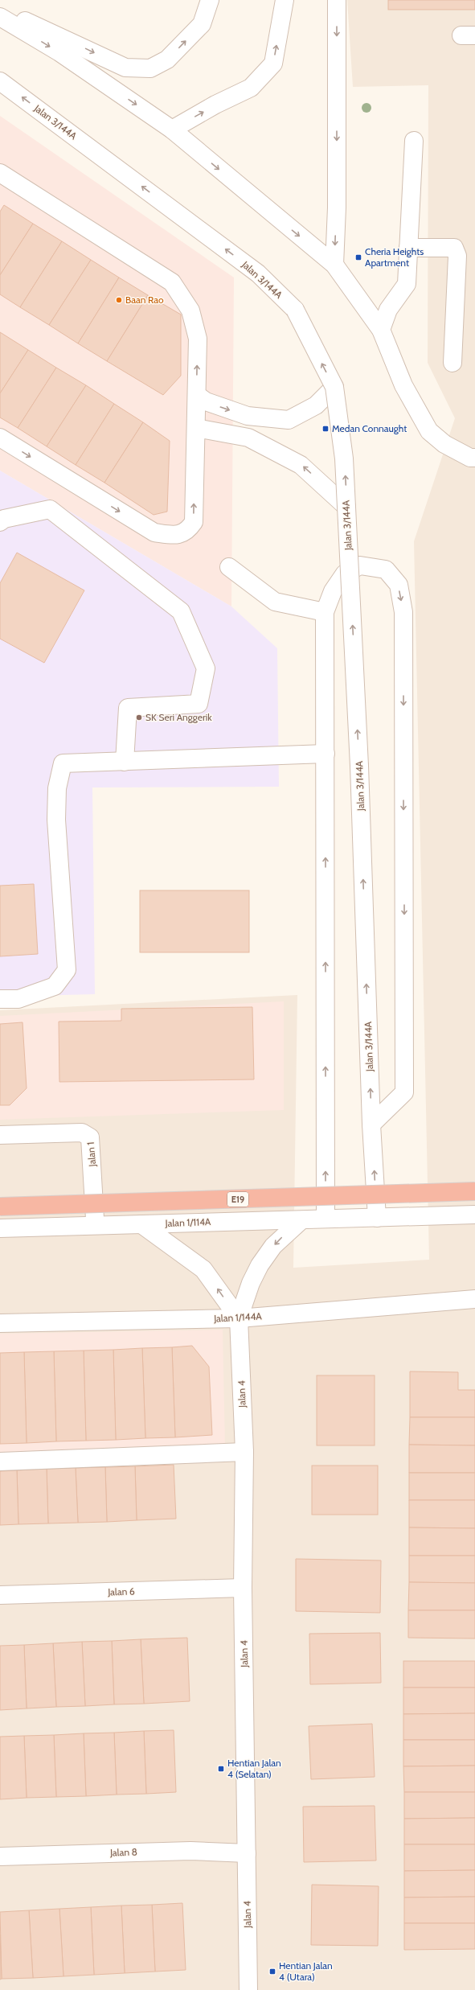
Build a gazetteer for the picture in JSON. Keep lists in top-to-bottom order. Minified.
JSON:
{"streets":{"highway":["E19"],"street":["Jalan 3/144A","Jalan 1","Jalan 1/114A","Jalan 1/144A","Jalan 4","Jalan 6","Jalan 8"]},"crossings":[["Jalan 1","Jalan 1/114A"],["Jalan 1/144A","Jalan 4"],["Jalan 4","Jalan 6"],["Jalan 4","Jalan 8"]],"places":{"transit":["Cheria Heights Apartment","Medan Connaught","Hentian Jalan 4 (Selatan)","Hentian Jalan 4 (Utara)"],"other":["Baan Rao","SK Seri Anggerik"]}}
